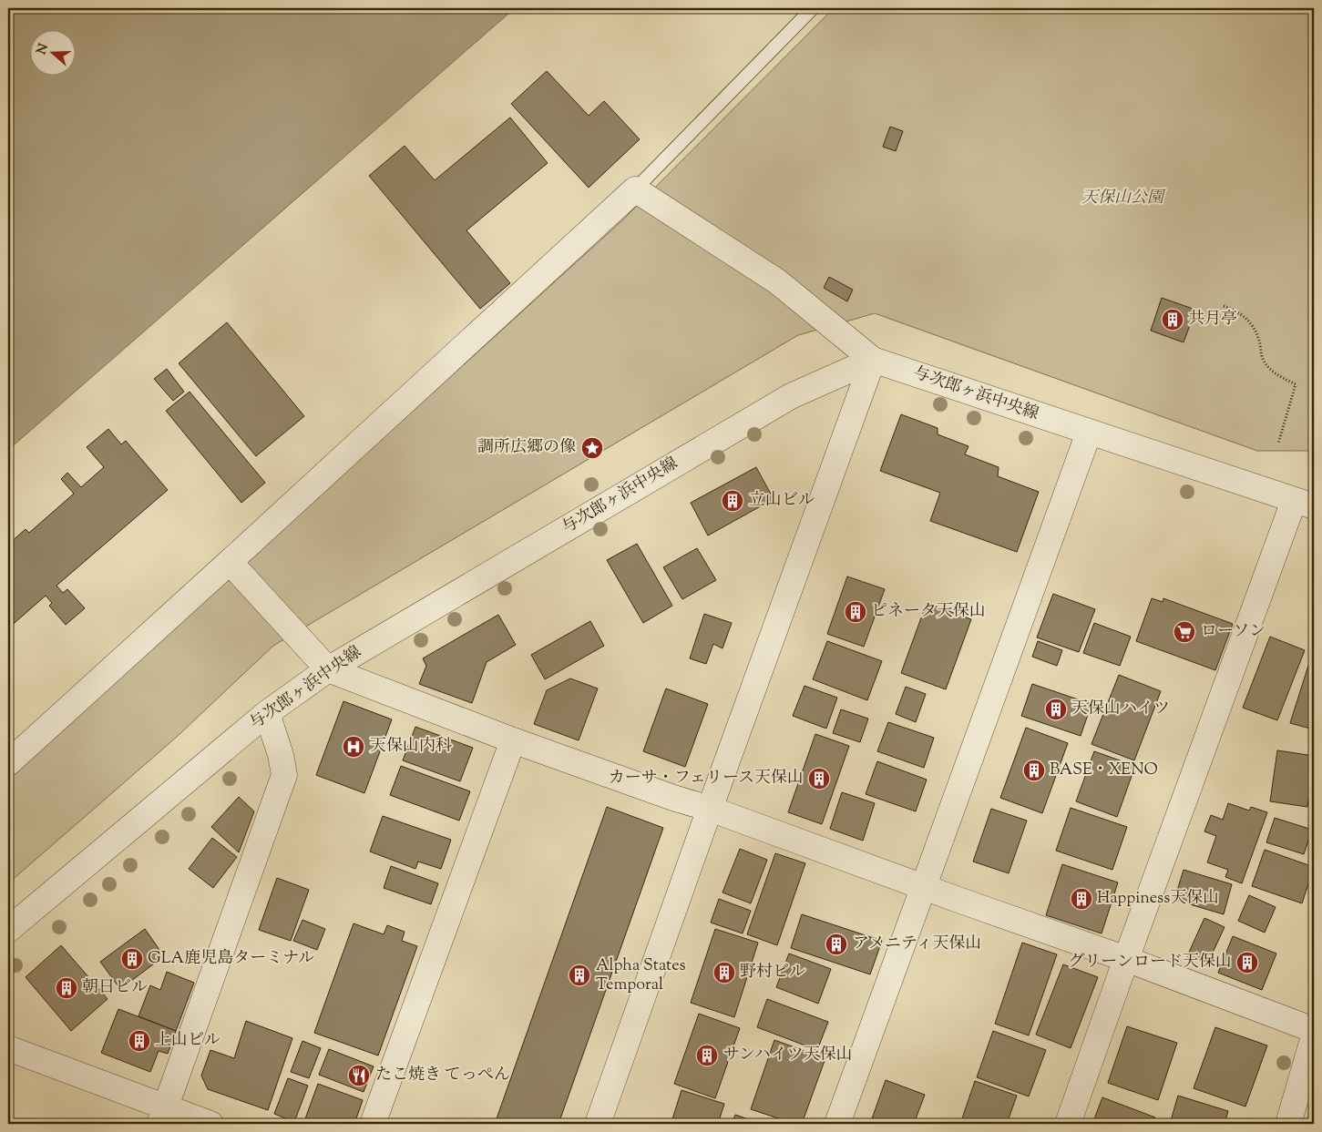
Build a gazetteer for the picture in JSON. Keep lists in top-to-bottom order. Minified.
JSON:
{"streets":{"street":["与次郎ヶ浜中央線"]},"parks":["天保山公園"],"places":{"building":["共月亭","立山ビル","ピネータ天保山","天保山ハイツ","BASE・XENO","カーサ・フェリース天保山","Happiness天保山","アメニティ天保山","GLA鹿児島ターミナル","グリーンロード天保山","野村ビル","Alpha States Temporal","朝日ビル","上山ビル","サンハイツ天保山"],"place":["調所広郷の像"],"supermarket":["ローソン"],"hospital":["天保山内科"],"restaurant":["たこ焼き てっぺん"]},"north":"left"}
